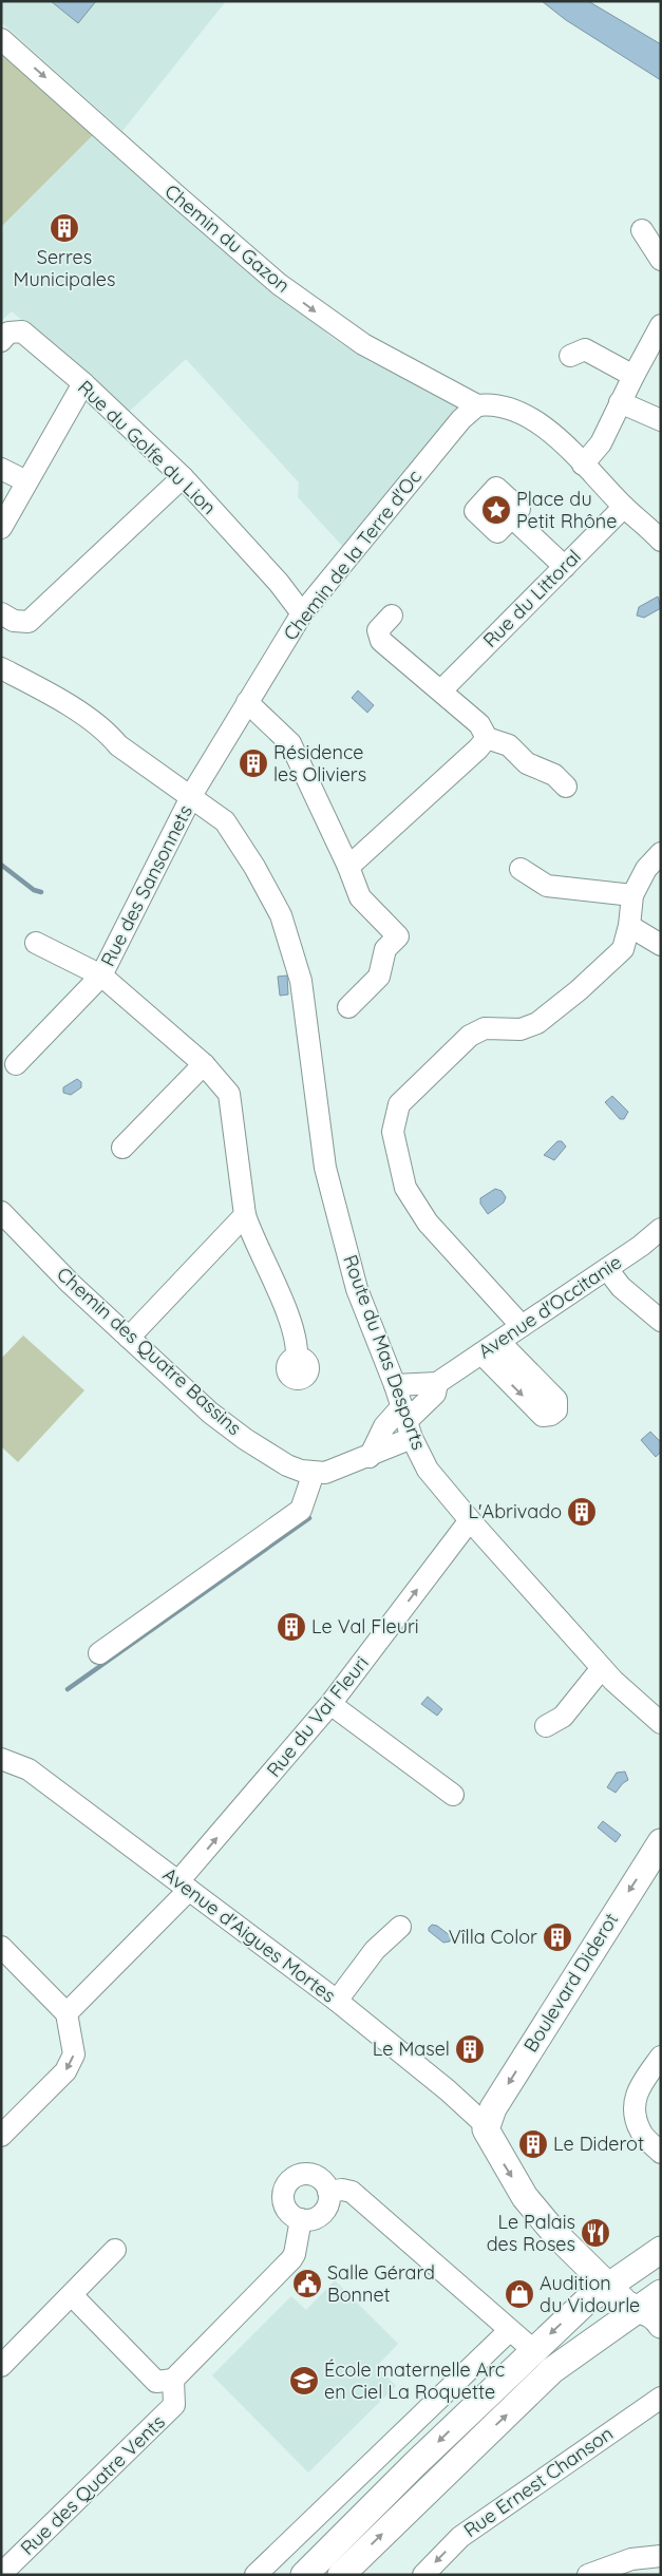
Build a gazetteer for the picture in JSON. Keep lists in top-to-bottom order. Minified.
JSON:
{"streets":{"main road":["Boulevard Diderot"],"street":["Chemin du Gazon","Rue du Golfe du Lion","Chemin de la Terre d'Oc","Rue du Littoral","Rue des Sansonnets","Avenue d'Occitanie","Chemin des Quatre Bassins","Route du Mas Desports","Rue du Val Fleuri","Avenue d'Aigues Mortes","Rue Ernest Chanson","Rue des Quatre Vents"]},"crossings":[["Chemin du Gazon","Chemin de la Terre d'Oc"],["Rue du Golfe du Lion","Chemin de la Terre d'Oc"],["Chemin de la Terre d'Oc","Rue des Sansonnets"],["Chemin de la Terre d'Oc","Route du Mas Desports"],["Rue des Sansonnets","Route du Mas Desports"],["Avenue d'Occitanie","Chemin des Quatre Bassins"],["Avenue d'Occitanie","Route du Mas Desports"],["Chemin des Quatre Bassins","Route du Mas Desports"],["Route du Mas Desports","Rue du Val Fleuri"],["Rue du Val Fleuri","Avenue d'Aigues Mortes"],["Avenue d'Aigues Mortes","Boulevard Diderot"]],"one_way":["Chemin du Gazon","Boulevard Diderot"],"places":{"building":["Serres Municipales","Résidence les Oliviers","L'Abrivado","Le Val Fleuri","Vîlla Color","Le Masel","Le Diderot"],"place":["Place du Petit Rhône"],"restaurant":["Le Palais des Roses"],"public building":["Salle Gérard Bonnet"],"shop":["Audition du Vidourle"],"school or university":["École maternelle Arc en Ciel La Roquette"]}}
